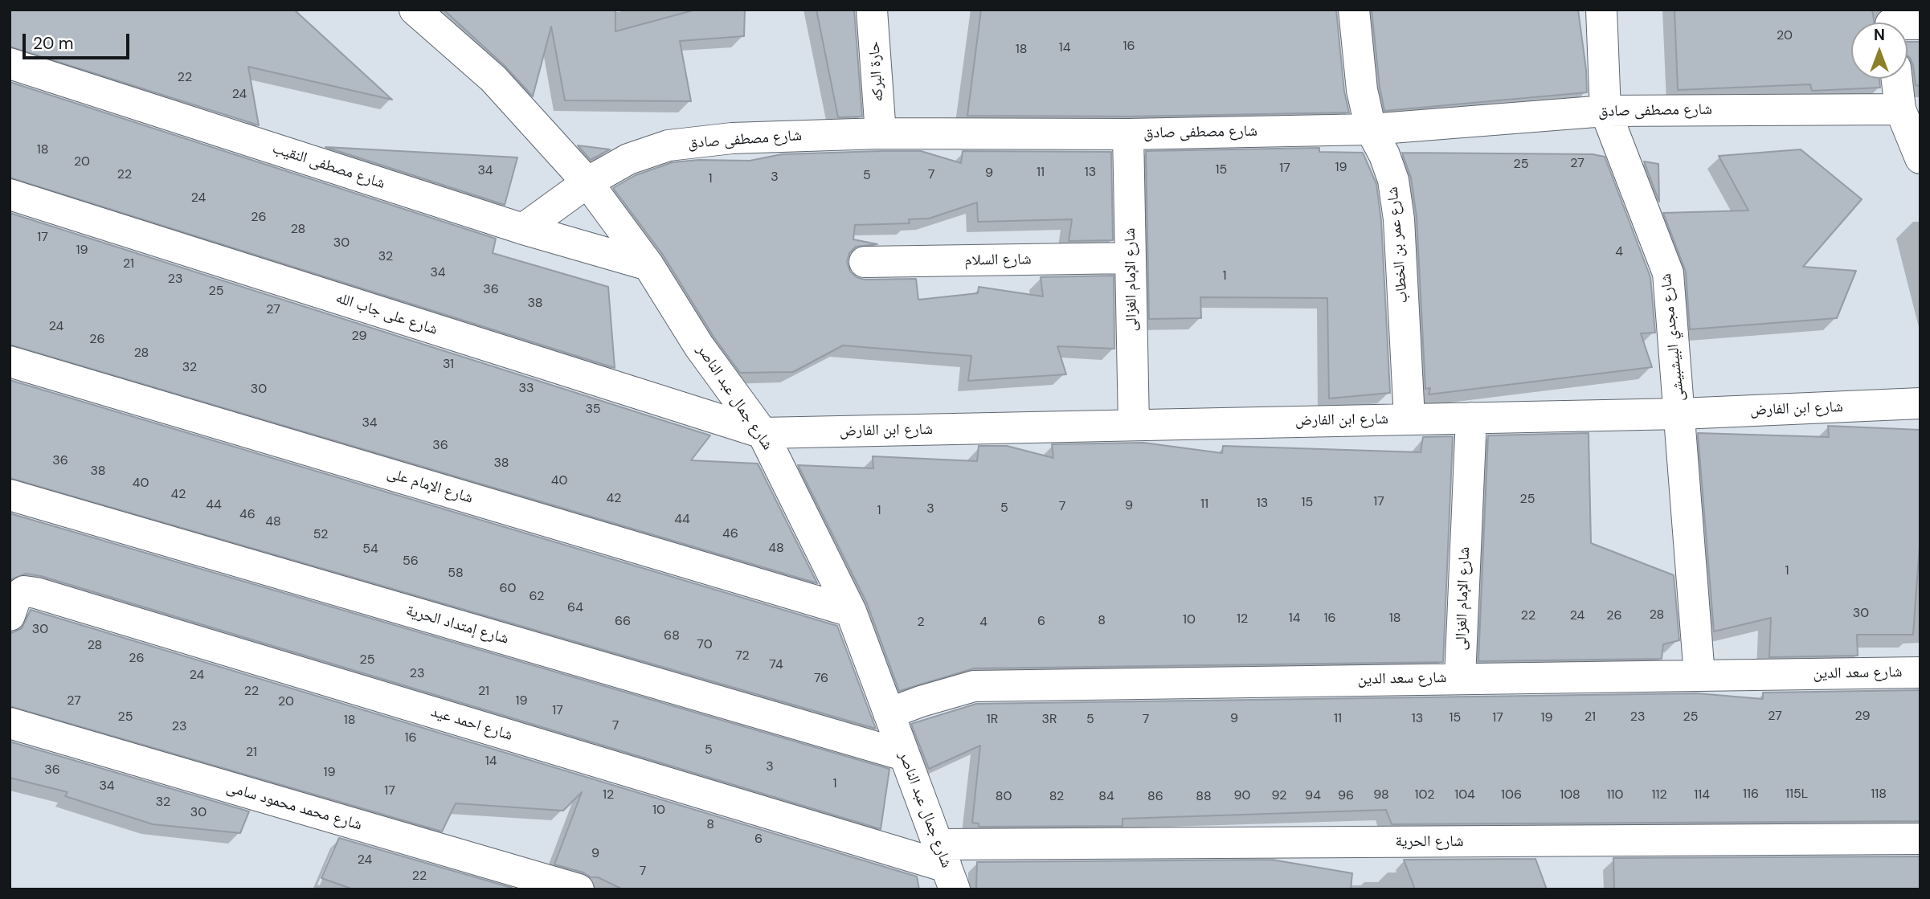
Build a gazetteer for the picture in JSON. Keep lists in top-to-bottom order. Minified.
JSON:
{"streets":{"street":["حارة البركه","شارع مصطفى صادق","شارع مصطفى النقيب","شارع عمر بن الخطاب","شارع السلام","شارع الإمام الغزالى","شارع على جاب الله","شارع مجدي البيشبيشى","شارع جمال عبد الناصر","شارع ابن الفارض","شارع الإمام على","شارع إمتداد الحرية","شارع سعد الدين","شارع احمد عيد","شارع محمد محمود سامى","شارع الحرية"]},"crossings":[["حارة البركه","شارع مصطفى صادق"],["شارع مصطفى صادق","شارع مصطفى النقيب"],["شارع مصطفى صادق","شارع عمر بن الخطاب"],["شارع مصطفى صادق","شارع الإمام الغزالى"],["شارع مصطفى صادق","شارع مجدي البيشبيشى"],["شارع مصطفى صادق","شارع جمال عبد الناصر"],["شارع مصطفى النقيب","شارع جمال عبد الناصر"],["شارع عمر بن الخطاب","شارع ابن الفارض"],["شارع السلام","شارع الإمام الغزالى"],["شارع الإمام الغزالى","شارع ابن الفارض"],["شارع الإمام الغزالى","شارع سعد الدين"],["شارع على جاب الله","شارع جمال عبد الناصر"],["شارع على جاب الله","شارع ابن الفارض"],["شارع مجدي البيشبيشى","شارع ابن الفارض"],["شارع مجدي البيشبيشى","شارع سعد الدين"],["شارع جمال عبد الناصر","شارع ابن الفارض"],["شارع جمال عبد الناصر","شارع الإمام على"],["شارع جمال عبد الناصر","شارع إمتداد الحرية"],["شارع جمال عبد الناصر","شارع سعد الدين"],["شارع جمال عبد الناصر","شارع احمد عيد"],["شارع جمال عبد الناصر","شارع الحرية"],["شارع احمد عيد","شارع الحرية"]],"house_numbers":["20","16","14","18","22","24","18","20","27","25","19","17","15","34","11","13","9","22","7","5","3","1","24","26","28","17","30","19","4","32","21","34","1","23","36","25","38","27","24","29","26","28","31","32","33","30","35","34","36","36","38","38","40","40","42","42","25","17","15","13","11","44","9","7","5","3","1","46","44","48","46","52","48","54","56","1","58","60","62","64","30","28","22","24","26","14","16","18","12","10","8","66","6","2","4","30","68","70","28","72","26","25","74","23","24","76","22","21","27","19","20","17","27","29","25","21","23","25","15","17","19","9","11","13","1R","3R","5","7","18","7","23","16","5","21","14","3","36","19","1","34","17","116","115L","118","12","98","102","104","106","108","110","112","114","90","92","94","96","80","82","84","86","88","32","10","30","8","6","9","24","7","22"],"scale_bar":"20 m","north":"top"}
